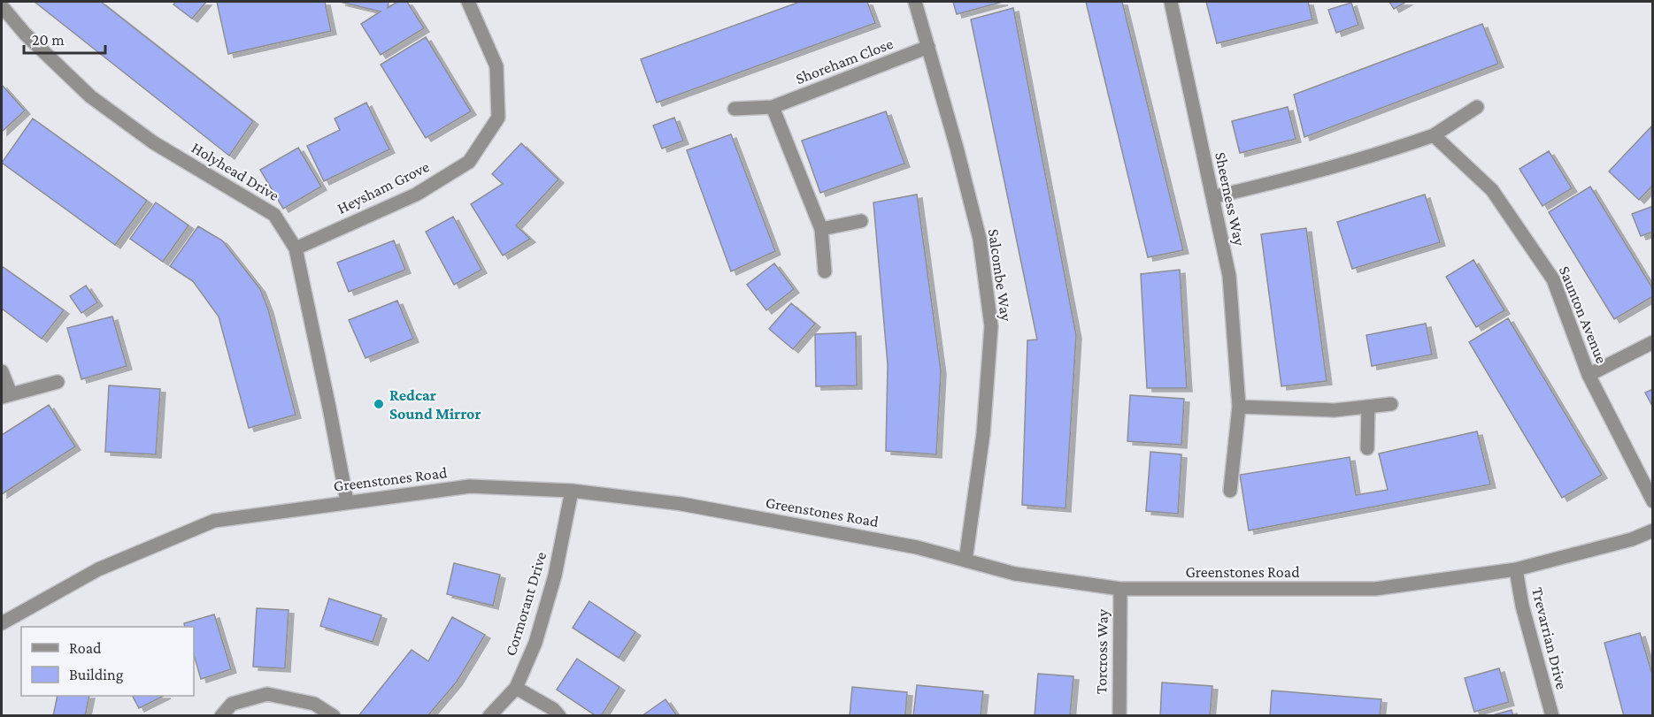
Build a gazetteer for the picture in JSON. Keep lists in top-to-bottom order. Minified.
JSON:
{"streets":{"street":["Shoreham Close","Holyhead Drive","Heysham Grove","Sheerness Way","Salcombe Way","Saunton Avenue","Greenstones Road","Cormorant Drive","Trevarrian Drive","Torcross Way"]},"crossings":[["Shoreham Close","Salcombe Way"],["Holyhead Drive","Heysham Grove"],["Holyhead Drive","Greenstones Road"],["Salcombe Way","Greenstones Road"],["Greenstones Road","Cormorant Drive"],["Greenstones Road","Trevarrian Drive"],["Greenstones Road","Torcross Way"]],"places":["Redcar Sound Mirror"],"legend":["Road","Building"],"scale_bar":"20 m"}
